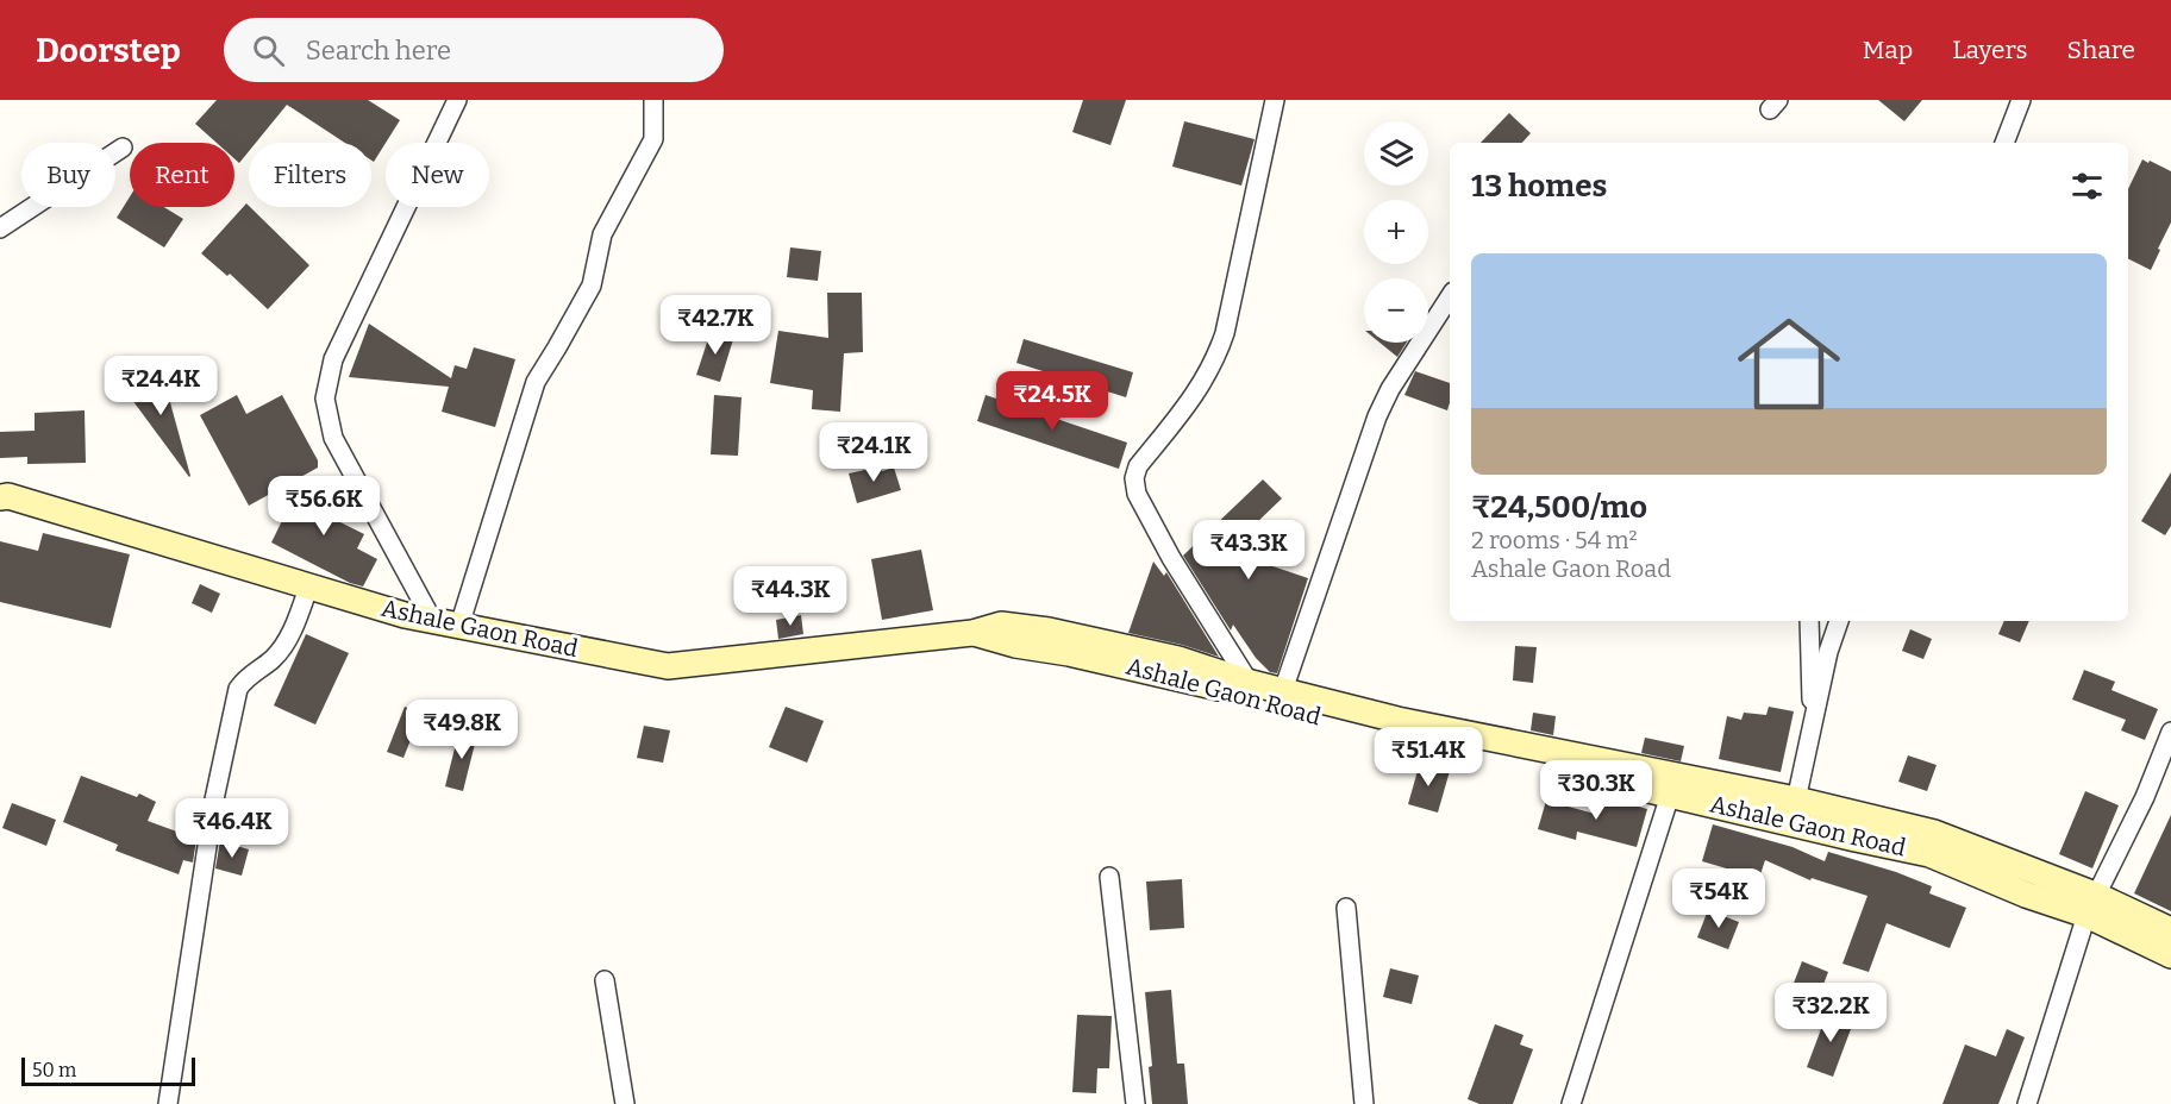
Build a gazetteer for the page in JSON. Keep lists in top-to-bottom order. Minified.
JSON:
{"streets":{"street":["Ashale Gaon Road"]},"scale_bar":"50 m","page":{"header":"Doorstep","search":"Search here","nav":["Map","Layers","Share"],"map_buttons":["+","−"],"chip":["Buy","Rent","Filters","New"],"heading":"13 homes","list":[{"name":"₹24,500/mo","note":"2 rooms · 54 m² · Ashale Gaon Road"}],"price":["₹42.7K","₹24.4K","₹24.5K","₹24.1K","₹56.6K","₹43.3K","₹44.3K","₹49.8K","₹51.4K","₹30.3K","₹46.4K","₹54K","₹32.2K"],"scale":"50 m"}}
